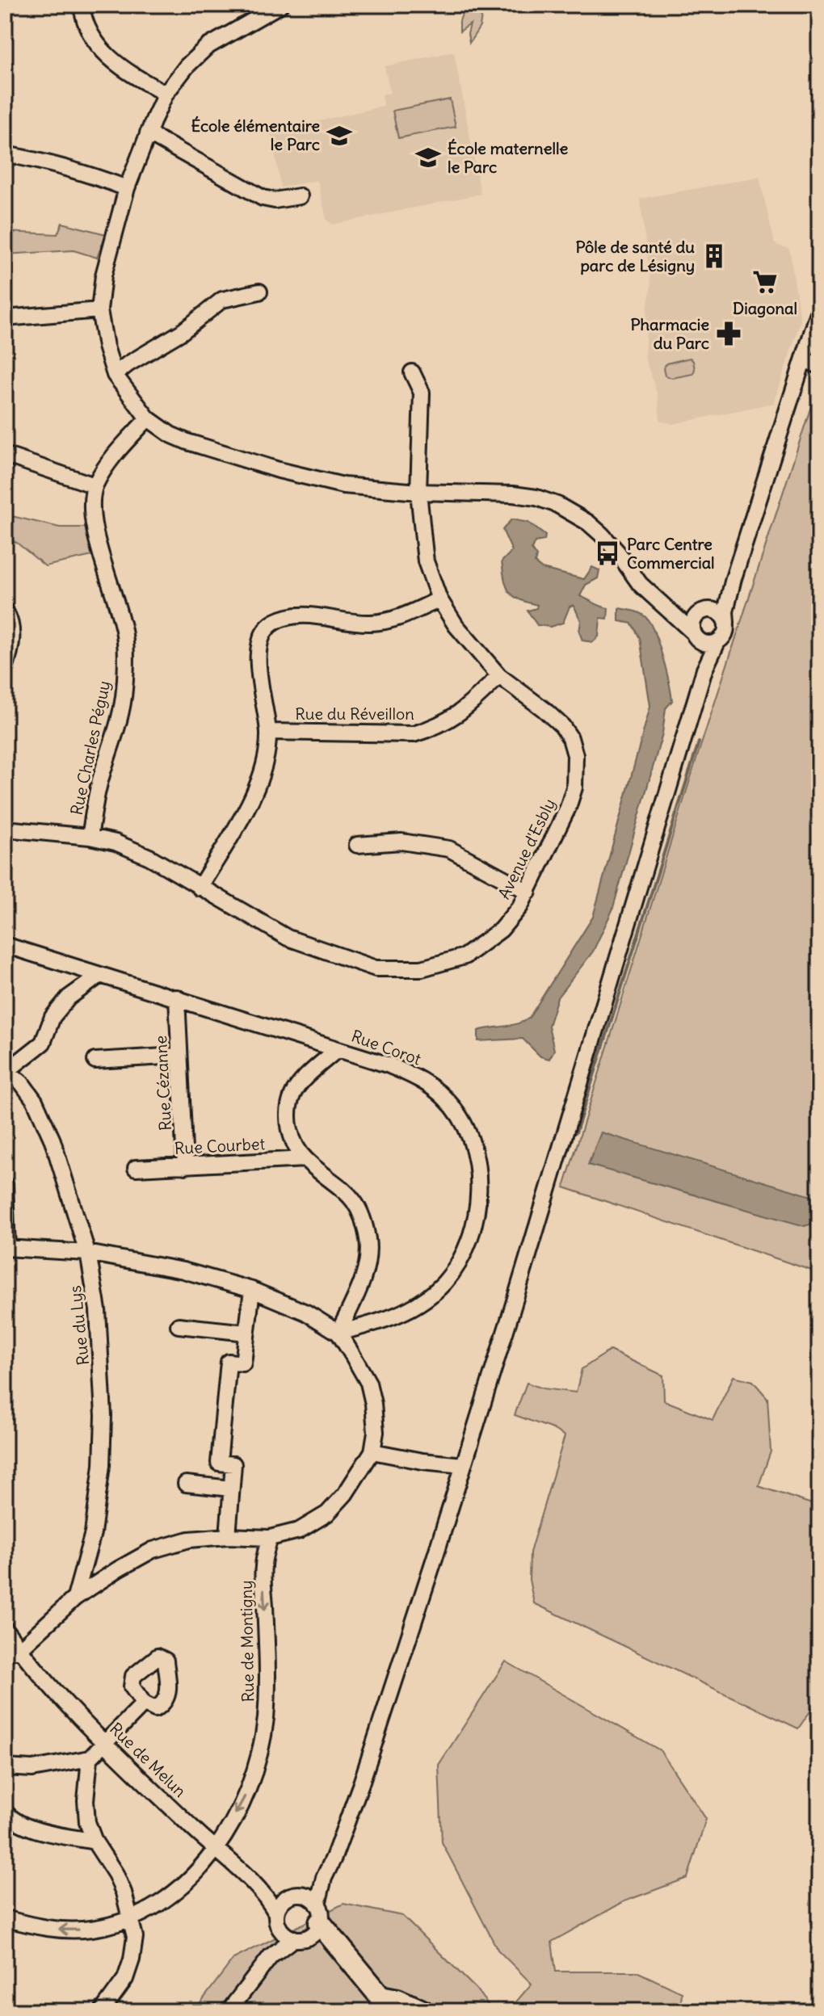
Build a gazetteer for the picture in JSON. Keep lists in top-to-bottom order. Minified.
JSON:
{"streets":{"street":["Rue du Réveillon","Rue Charles Péguy","Avenue d'Esbly","Rue Corot","Rue Cézanne","Rue Courbet","Rue du Lys","Rue de Montigny","Rue de Melun"]},"crossings":[["Rue du Réveillon","Avenue d'Esbly"],["Rue Charles Péguy","Avenue d'Esbly"],["Rue Corot","Rue Cézanne"],["Rue Cézanne","Rue Courbet"],["Rue de Montigny","Rue de Melun"]],"places":{"school or university":["École élémentaire le Parc","École maternelle le Parc"],"building":["Pôle de santé du parc de Lésigny"],"supermarket":["Diagonal"],"pharmacy":["Pharmacie du Parc"],"bus stop":["Parc Centre Commercial"]}}
